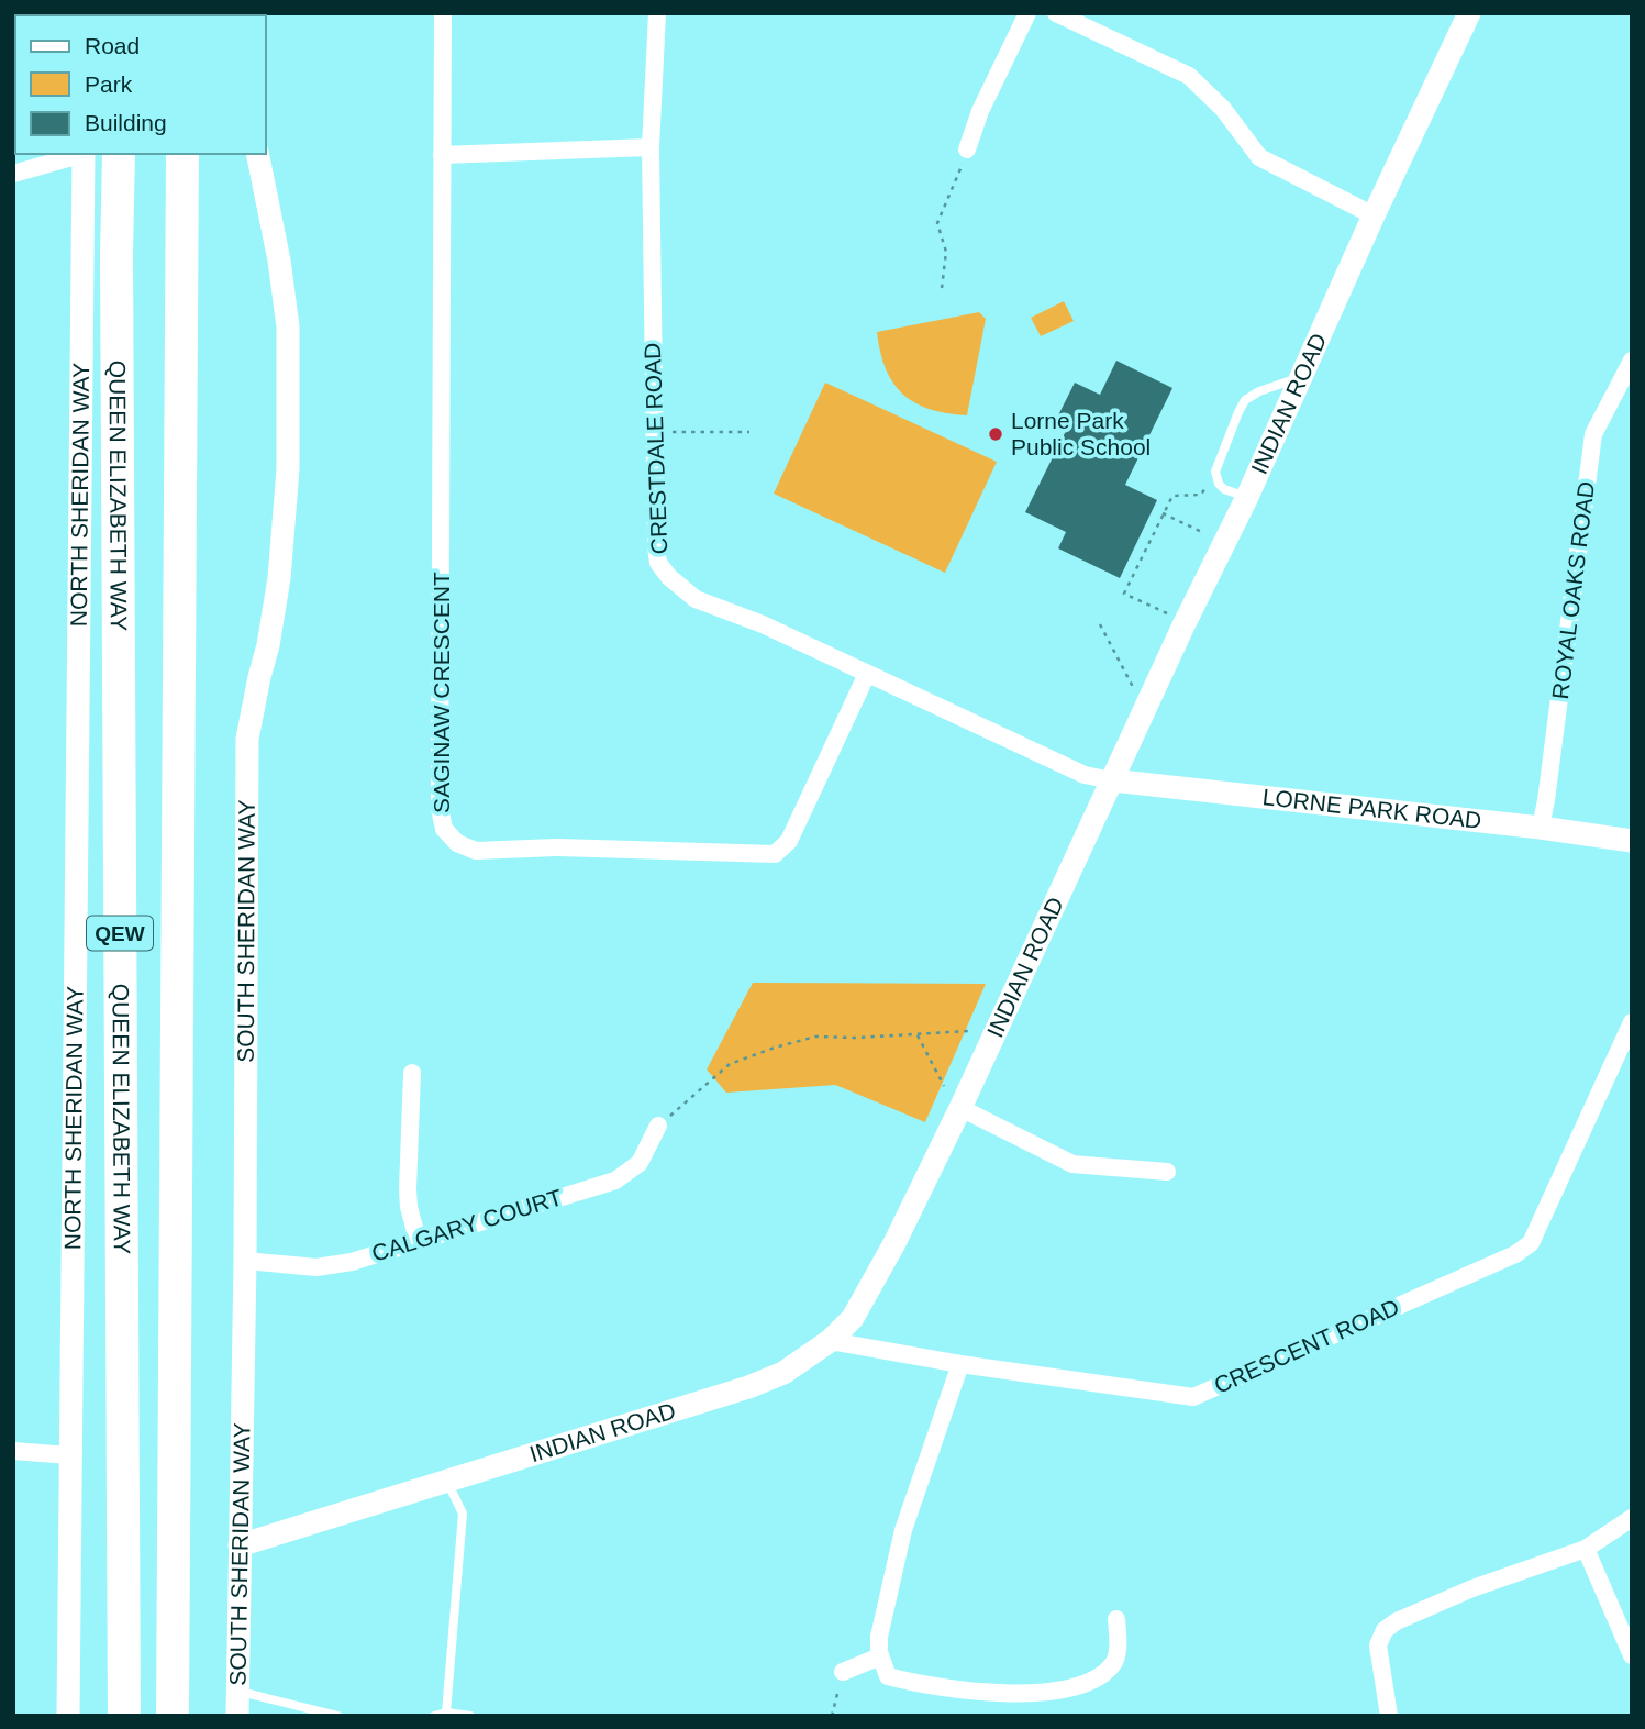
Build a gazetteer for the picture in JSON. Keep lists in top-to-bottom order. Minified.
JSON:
{"streets":{"highway":["QUEEN ELIZABETH WAY","QEW"],"street":["INDIAN ROAD","CRESTDALE ROAD","NORTH SHERIDAN WAY","ROYAL OAKS ROAD","SAGINAW CRESCENT","LORNE PARK ROAD","SOUTH SHERIDAN WAY","CALGARY COURT","CRESCENT ROAD"]},"crossings":[["INDIAN ROAD","CRESTDALE ROAD"],["INDIAN ROAD","LORNE PARK ROAD"],["INDIAN ROAD","SOUTH SHERIDAN WAY"],["INDIAN ROAD","CRESCENT ROAD"],["CRESTDALE ROAD","SAGINAW CRESCENT"],["CRESTDALE ROAD","LORNE PARK ROAD"],["ROYAL OAKS ROAD","LORNE PARK ROAD"],["SOUTH SHERIDAN WAY","CALGARY COURT"]],"places":["Lorne Park Public School"],"legend":["Road","Park","Building"]}
